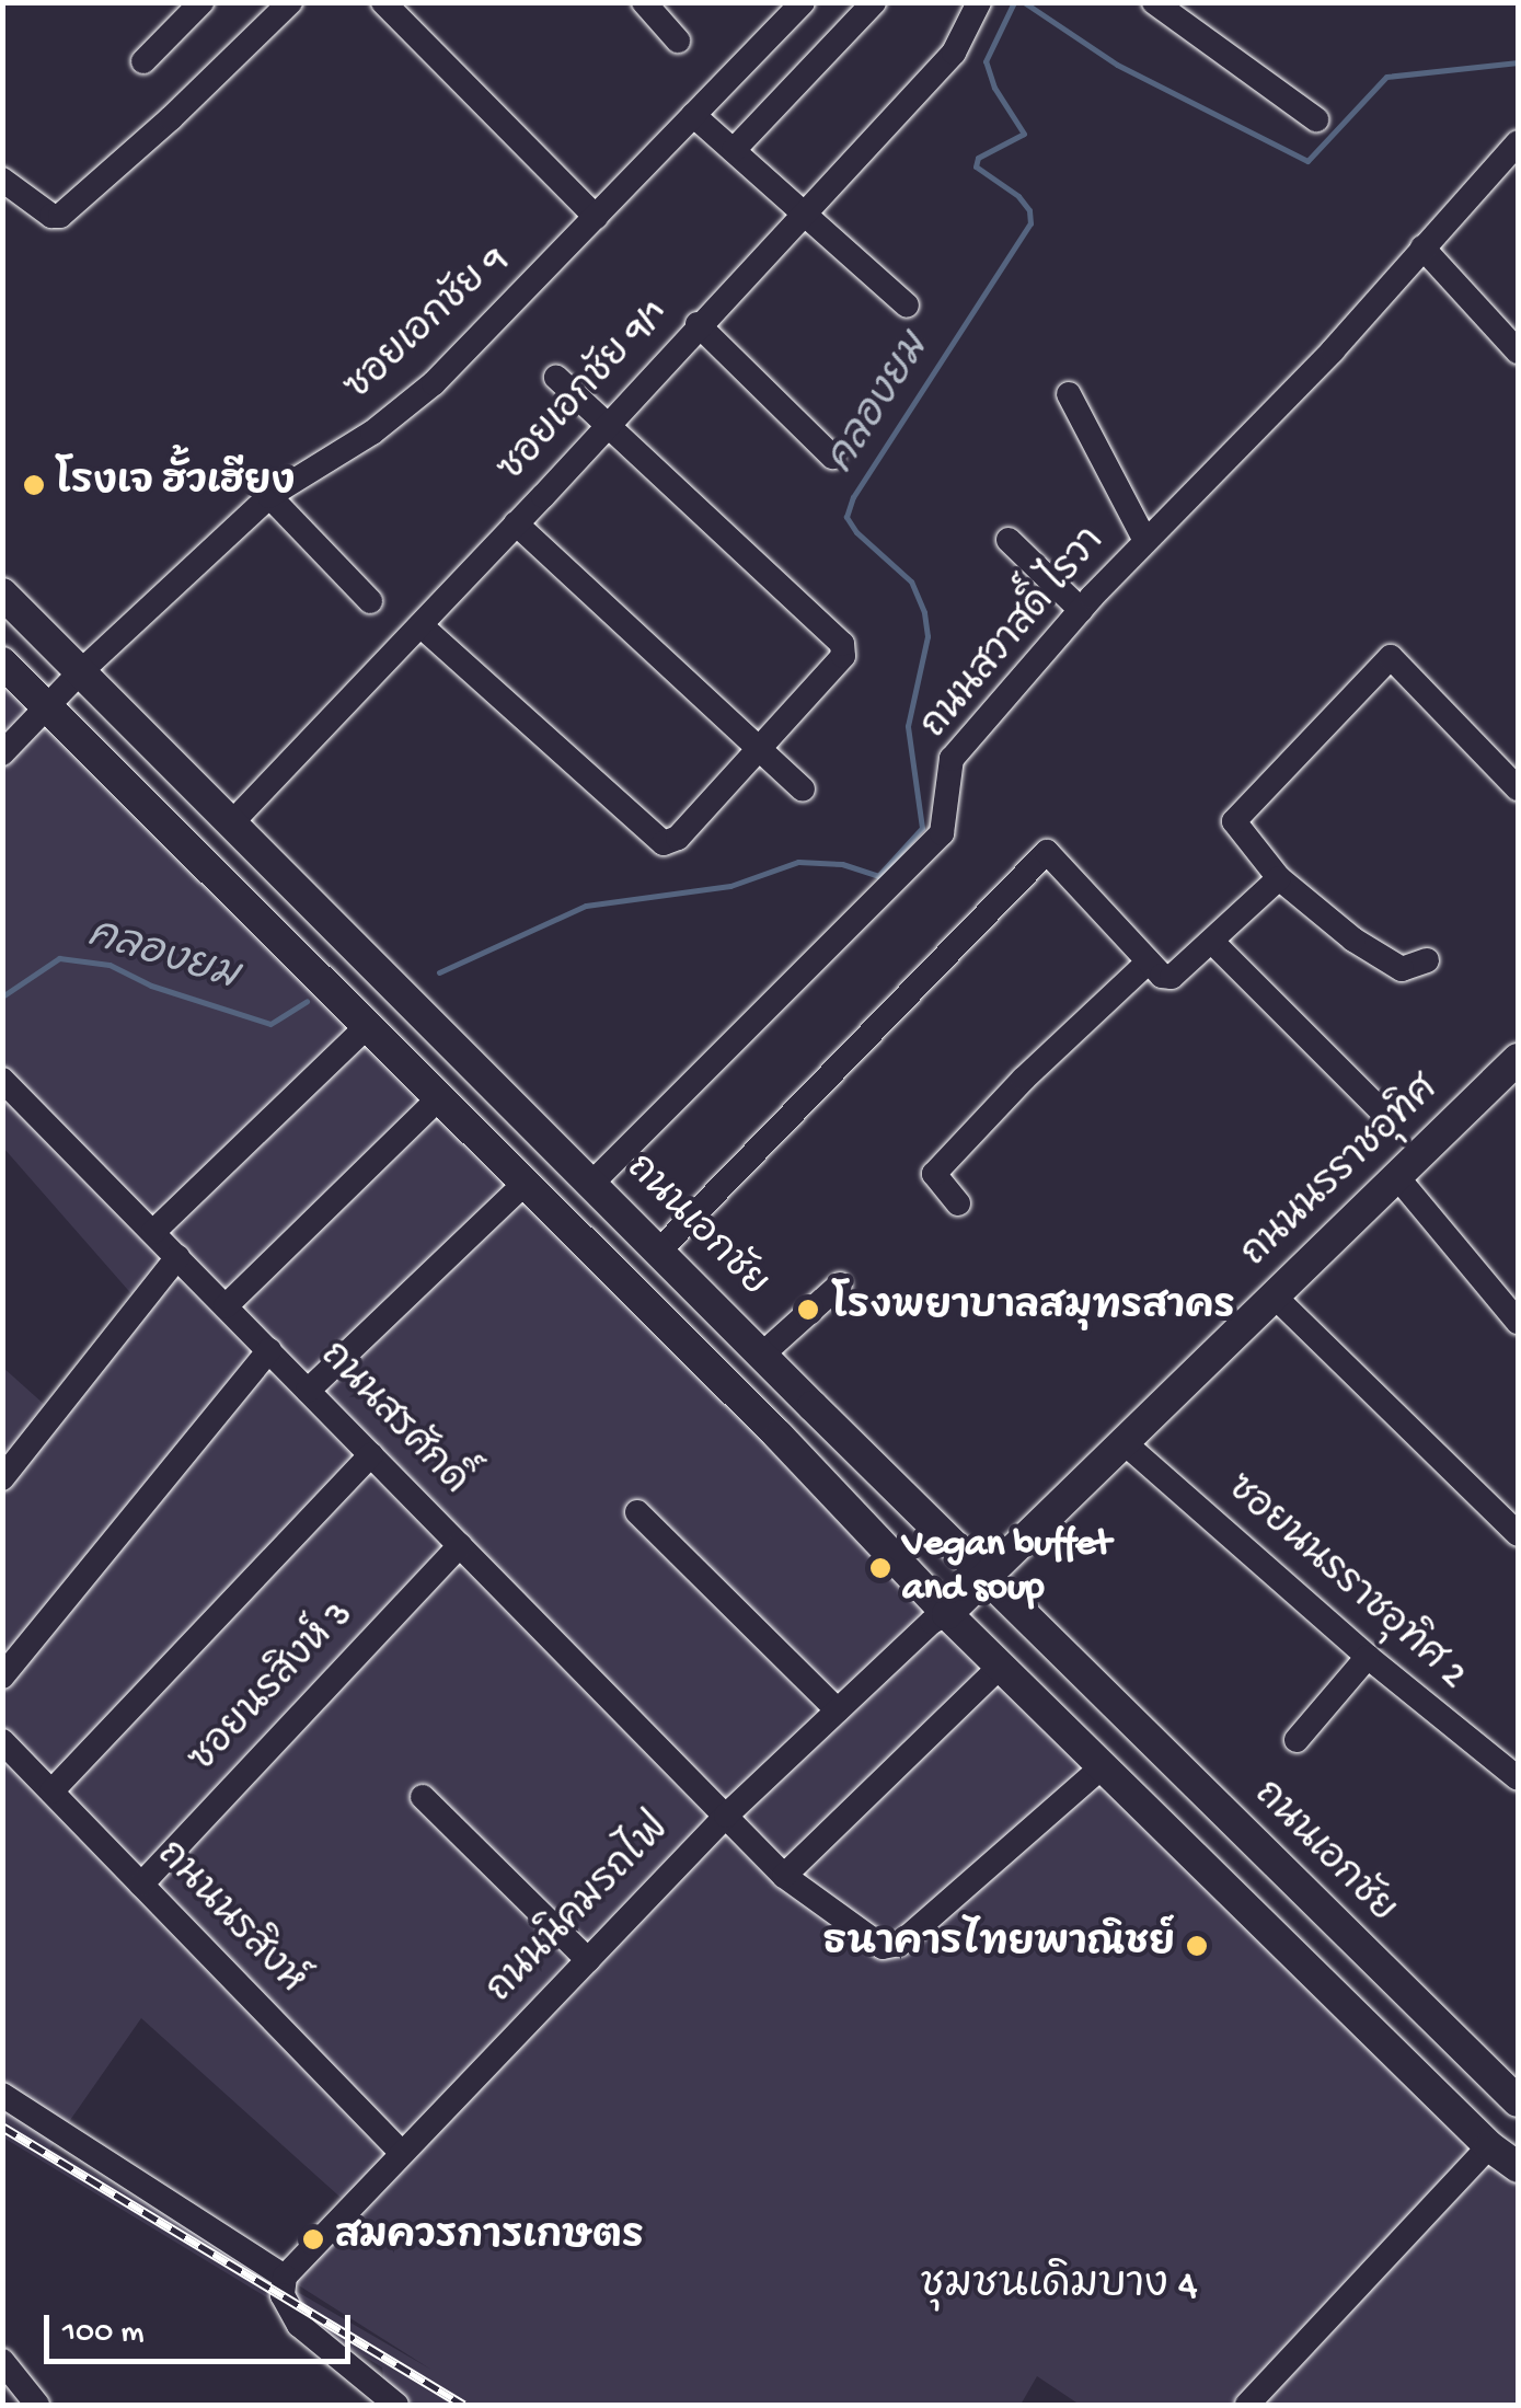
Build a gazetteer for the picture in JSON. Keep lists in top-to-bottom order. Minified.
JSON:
{"streets":{"main road":["ถนนนรราชอุทิศ","ถนนเอกชัย"],"street":["ซอยเอกชัย 9","ซอยเอกชัย 9/1","ถนนสวาสดิ์ ไรวา","ถนนสรศักดิ์","ซอยนนรราชอุทิศ 2","ซอยนรสิงห์ 3","ถนนนิคมรถไฟ","ถนนนรสิงห์"]},"crossings":[["ซอยเอกชัย 9","ถนนเอกชัย"],["ซอยเอกชัย 9/1","ถนนเอกชัย"],["ถนนสวาสดิ์ ไรวา","ถนนเอกชัย"],["ถนนนรราชอุทิศ","ถนนเอกชัย"],["ถนนนรราชอุทิศ","ซอยนนรราชอุทิศ 2"],["ถนนนรราชอุทิศ","ถนนนิคมรถไฟ"],["ถนนสรศักดิ์","ซอยนรสิงห์ 3"],["ถนนสรศักดิ์","ถนนนิคมรถไฟ"],["ซอยนรสิงห์ 3","ถนนนรสิงห์"],["ถนนนิคมรถไฟ","ถนนนรสิงห์"]],"districts":["ชุมชนเดิมบาง 4"],"water":["คลองยม"],"places":["โรงเจ ฮั้วเฮียง","โรงพยาบาลสมุทรสาคร","Vegan buffet and soup","ธนาคารไทยพาณิชย์","สมควรการเกษตร"],"scale_bar":"100 m"}
